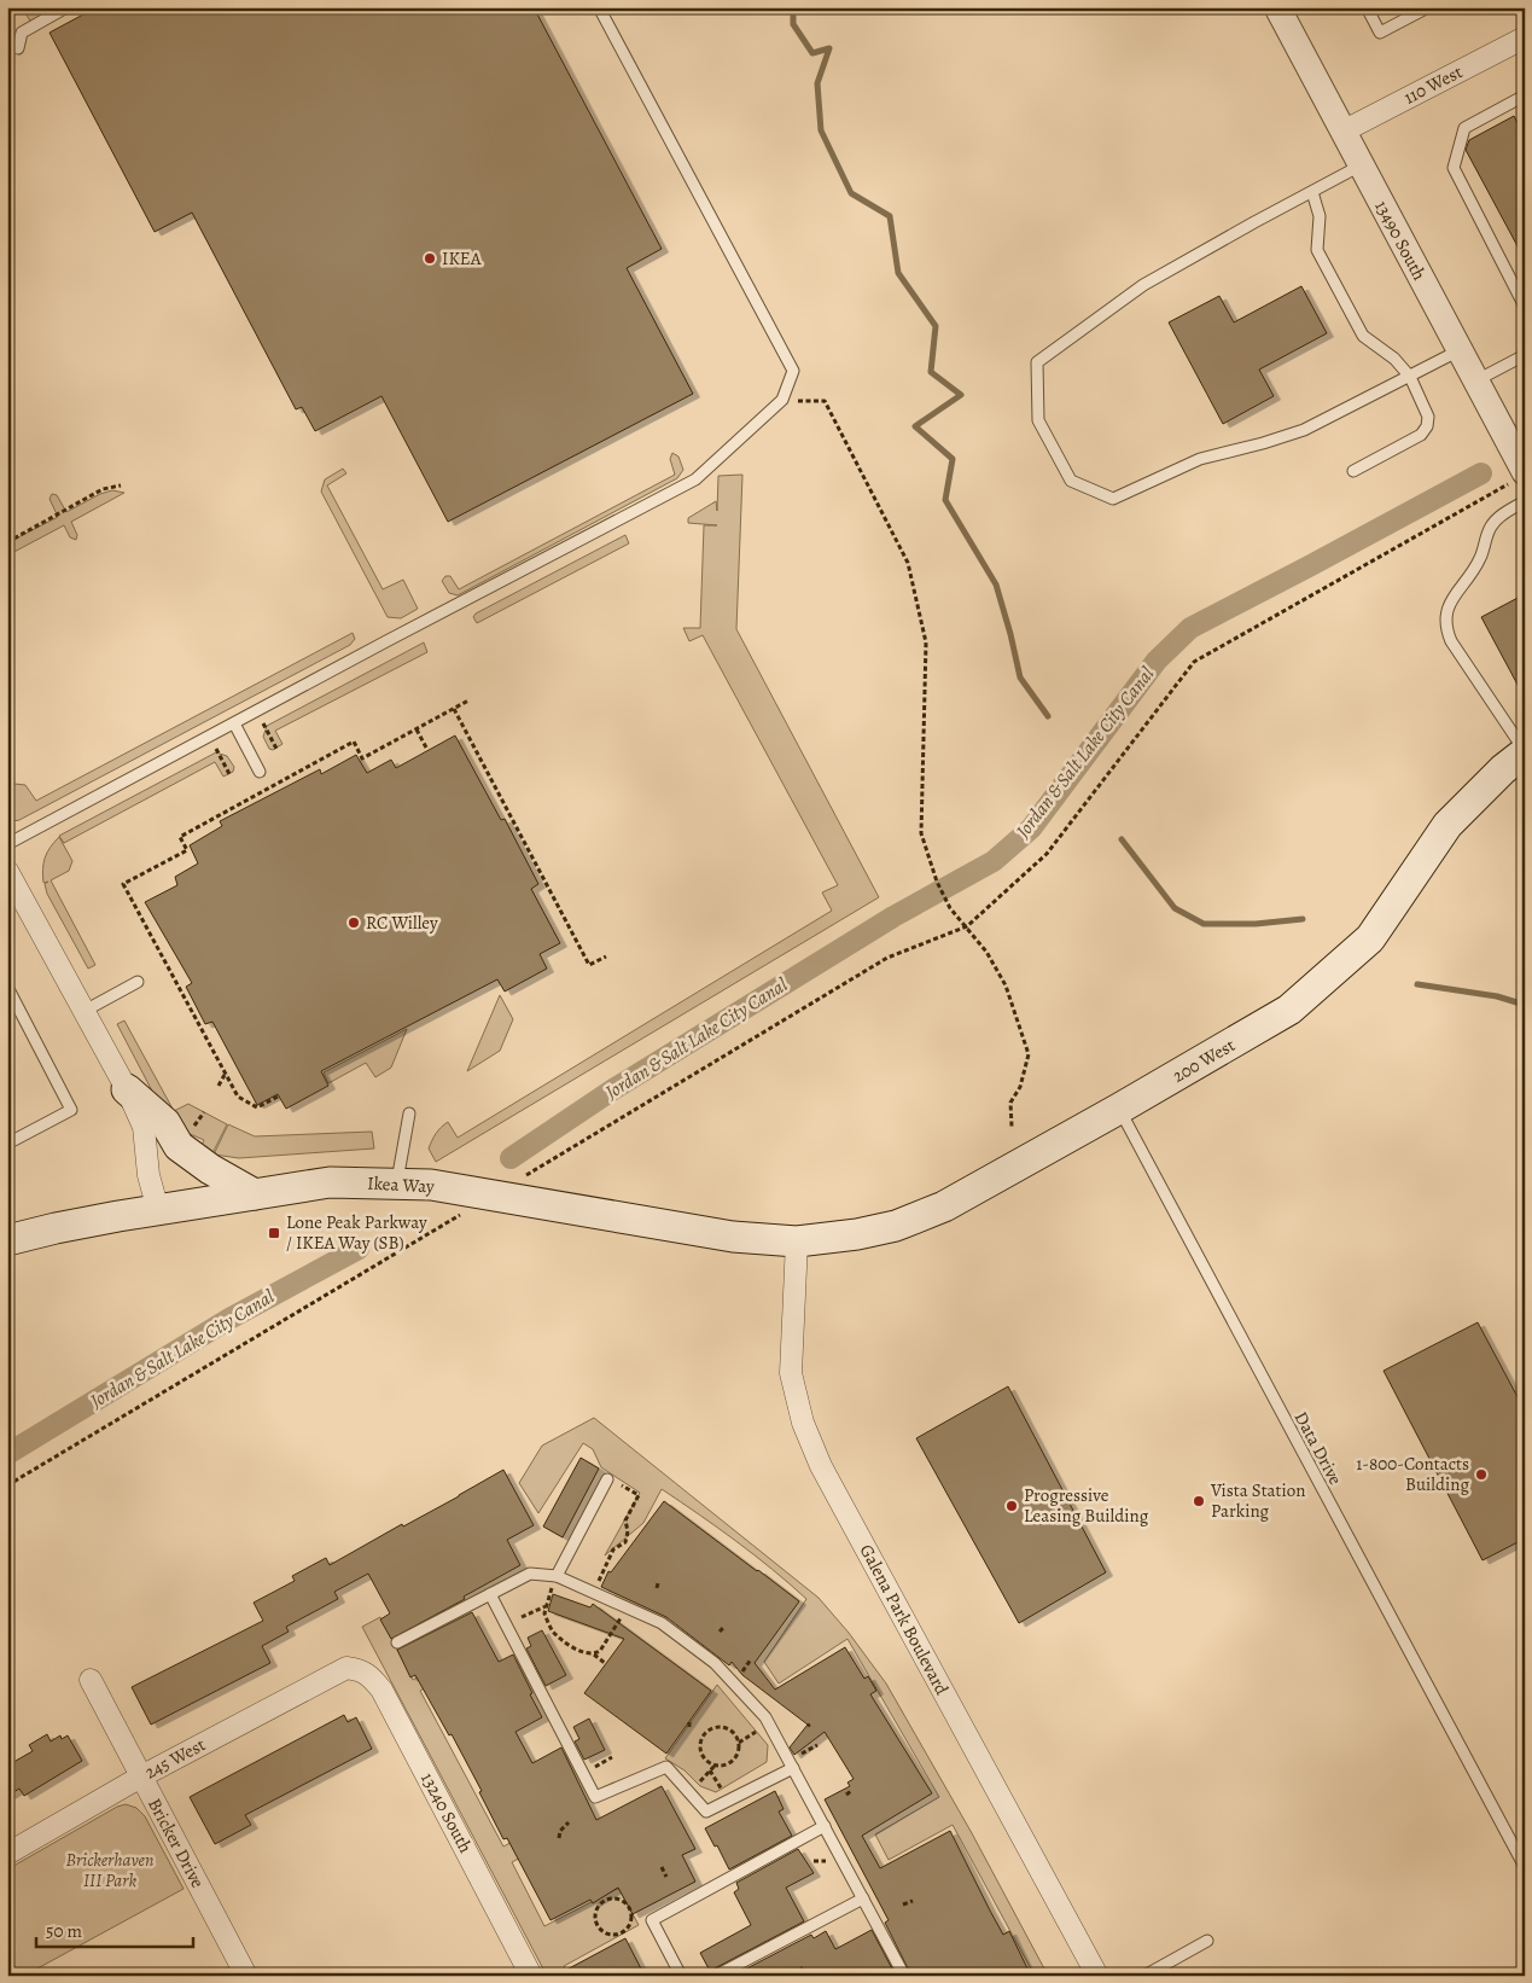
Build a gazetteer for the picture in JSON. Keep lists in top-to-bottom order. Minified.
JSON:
{"streets":{"main road":["200 West","Ikea Way"],"street":["110 West","13490 South","Galena Park Boulevard","245 West","13240 South","Bricker Drive"],"lane":["Data Drive"]},"crossings":[["110 West","13490 South"],["200 West","Ikea Way"],["200 West","Data Drive"],["200 West","Galena Park Boulevard"],["Ikea Way","Galena Park Boulevard"],["245 West","13240 South"],["245 West","Bricker Drive"]],"water":["Jordan & Salt Lake City Canal"],"parks":["Brickerhaven III Park"],"places":{"other":["IKEA","RC Willey","1-800-Contacts Building","Vista Station Parking","Progressive Leasing Building"],"transit":["Lone Peak Parkway / IKEA Way (SB)"]},"scale_bar":"50 m"}
